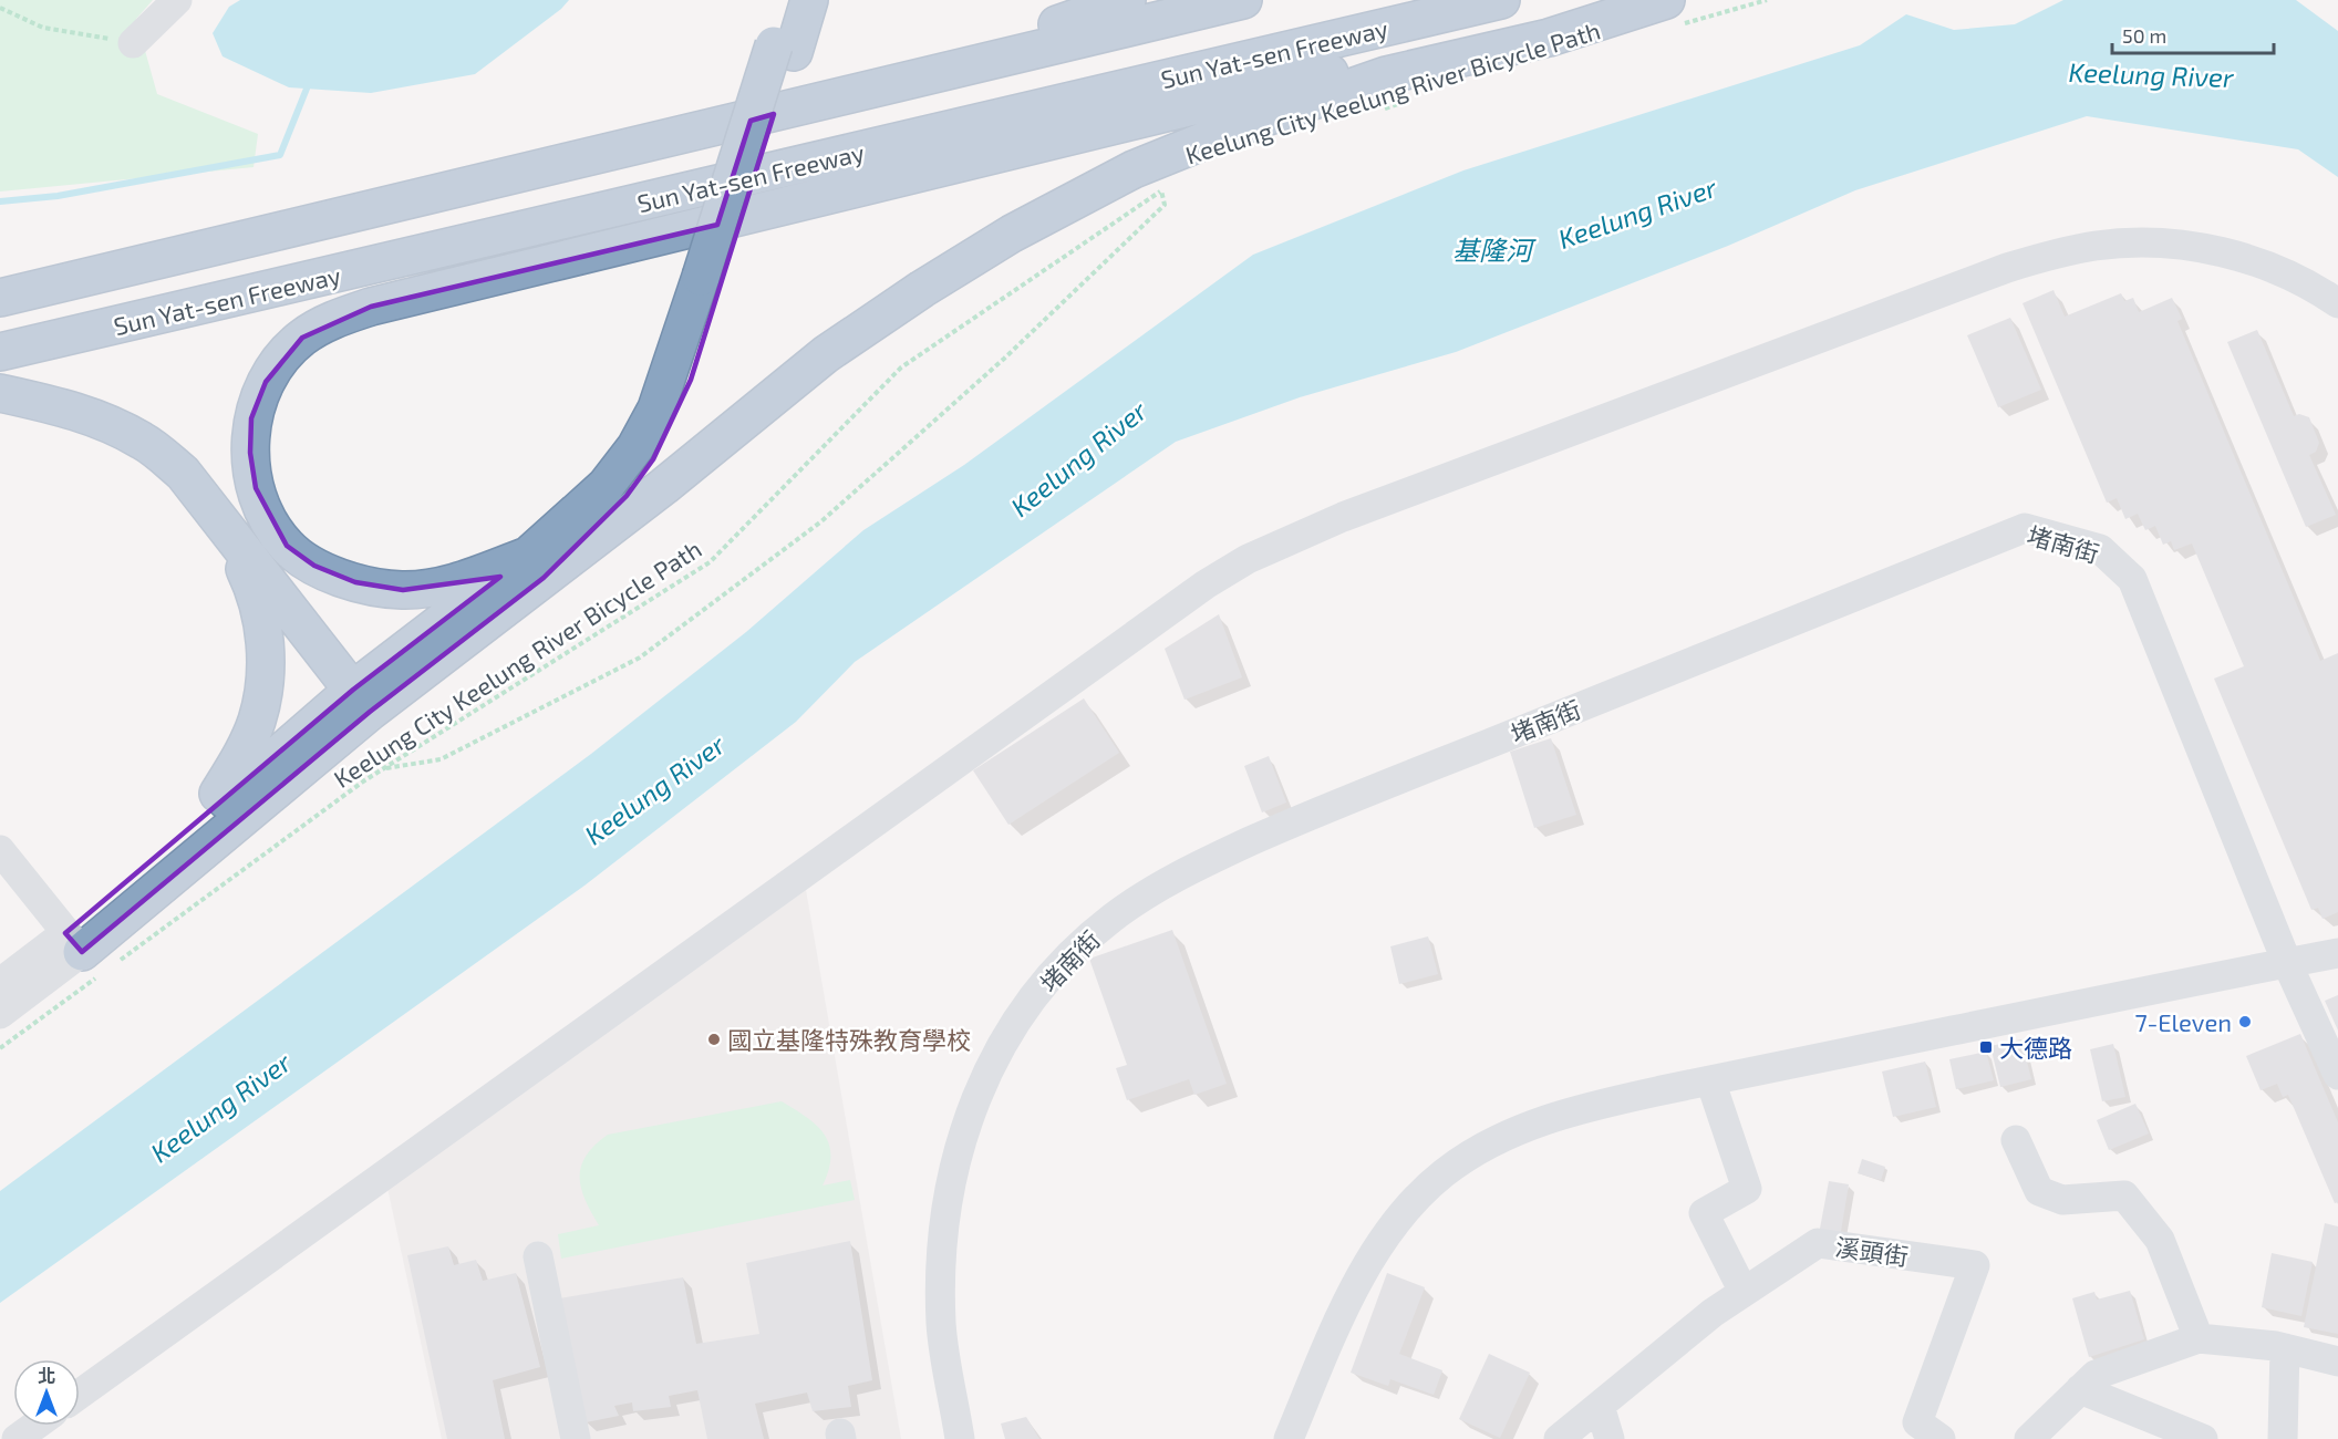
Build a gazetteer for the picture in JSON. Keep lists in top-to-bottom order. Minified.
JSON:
{"streets":{"highway":["Sun Yat-sen Freeway"],"street":["堵南街","溪頭街"],"path":["Keelung City Keelung River Bicycle Path"]},"water":["Keelung River","基隆河"],"places":{"other":["7-Eleven","國立基隆特殊教育學校"],"transit":["大德路"]},"scale_bar":"50 m","north":"top"}
